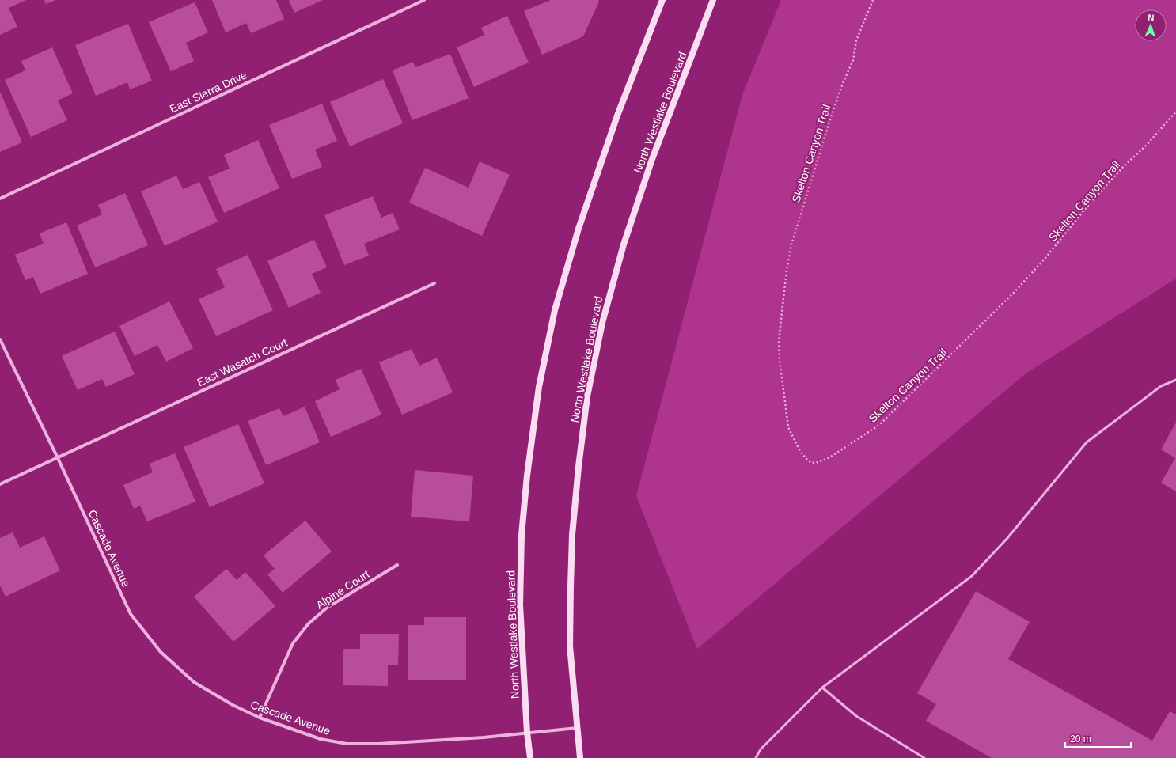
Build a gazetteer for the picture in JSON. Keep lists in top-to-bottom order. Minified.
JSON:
{"streets":{"main road":["North Westlake Boulevard"],"street":["East Sierra Drive","East Wasatch Court","Cascade Avenue","Alpine Court"],"path":["Skelton Canyon Trail"]},"crossings":[["North Westlake Boulevard","Cascade Avenue"],["East Wasatch Court","Cascade Avenue"],["Cascade Avenue","Alpine Court"]],"scale_bar":"20 m","north":"top"}
